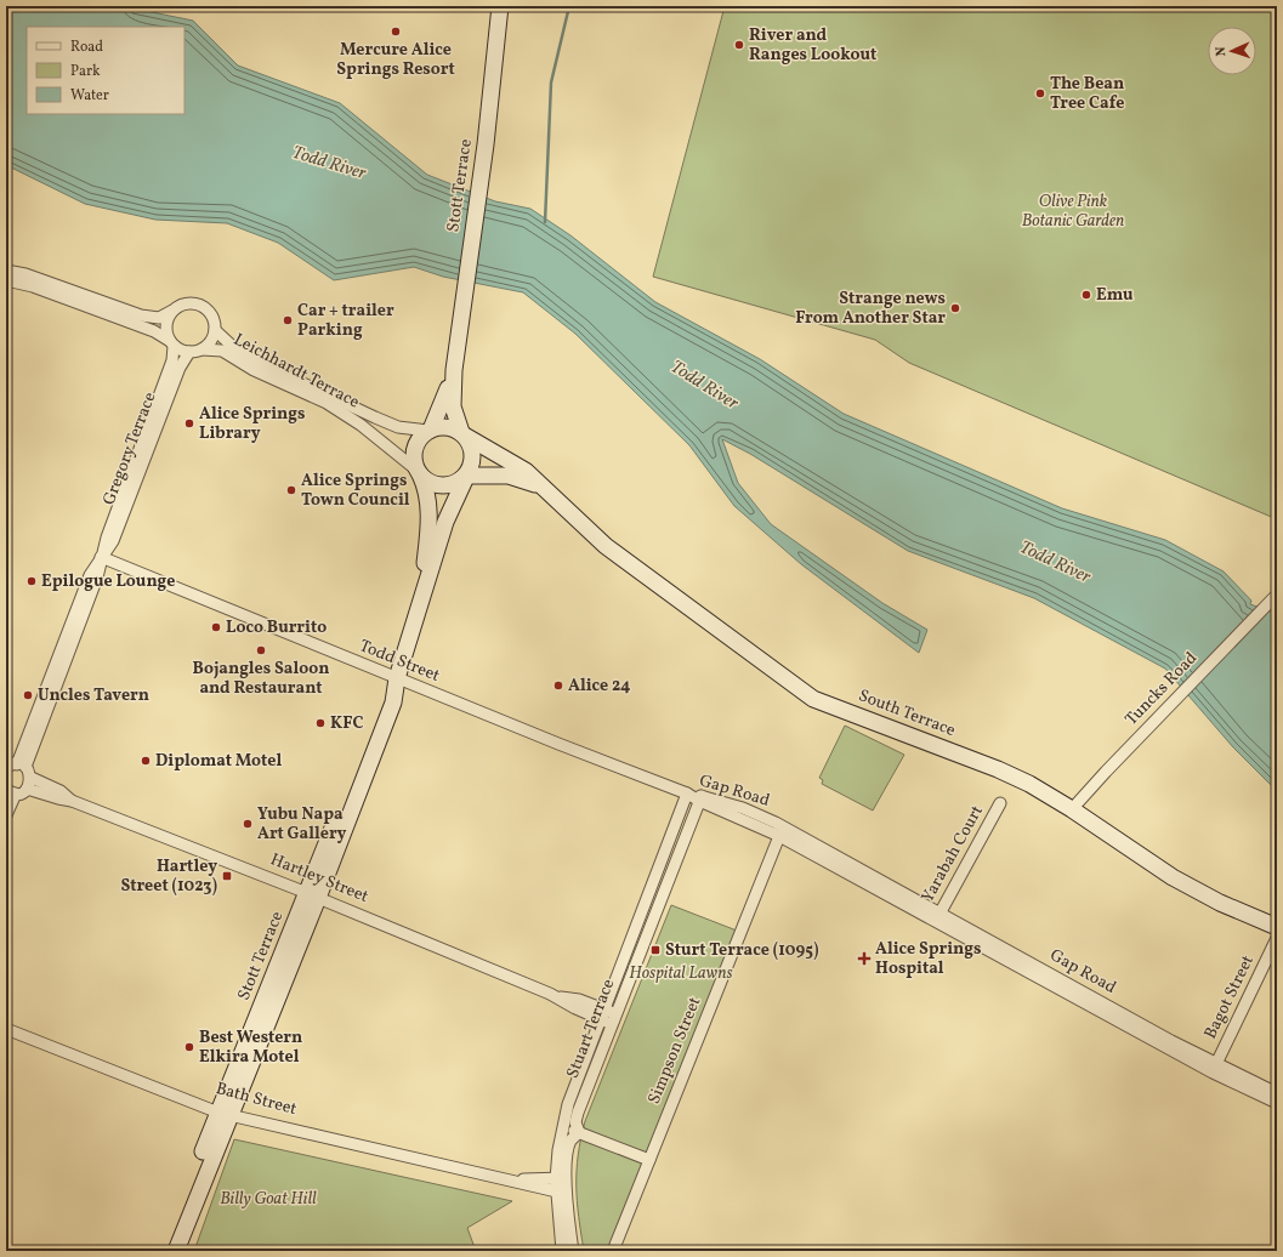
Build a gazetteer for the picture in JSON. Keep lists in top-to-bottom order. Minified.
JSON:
{"streets":{"main road":["Stott Terrace","South Terrace"],"street":["Leichhardt Terrace","Gregory Terrace","Todd Street","Tuncks Road","Gap Road","Yarabah Court","Hartley Street","Bagot Street","Stuart Terrace","Simpson Street","Bath Street"]},"crossings":[["Stott Terrace","Leichhardt Terrace"],["Stott Terrace","Todd Street"],["Stott Terrace","South Terrace"],["Stott Terrace","Hartley Street"],["Stott Terrace","Bath Street"],["Leichhardt Terrace","Gregory Terrace"],["Leichhardt Terrace","South Terrace"],["Gregory Terrace","Todd Street"],["Todd Street","Gap Road"],["Todd Street","Stuart Terrace"],["Tuncks Road","South Terrace"],["Gap Road","Yarabah Court"],["Gap Road","Bagot Street"],["Gap Road","Stuart Terrace"],["Gap Road","Simpson Street"],["Hartley Street","Stuart Terrace"],["Stuart Terrace","Bath Street"]],"water":["Todd River"],"parks":["Olive Pink Botanic Garden","Hospital Lawns","Billy Goat Hill"],"places":{"other":["Mercure Alice Springs Resort","River and Ranges Lookout","The Bean Tree Cafe","Emu","Strange news From Another Star","Car + trailer Parking","Alice Springs Library","Alice Springs Town Council","Epilogue Lounge","Loco Burrito","Bojangles Saloon and Restaurant","Alice 24","Uncles Tavern","KFC","Diplomat Motel","Yubu Napa Art Gallery","Best Western Elkira Motel"],"transit":["Hartley Street (1023)","Sturt Terrace (1095)"],"health":["Alice Springs Hospital"]},"legend":["Road","Park","Water"],"north":"left"}
